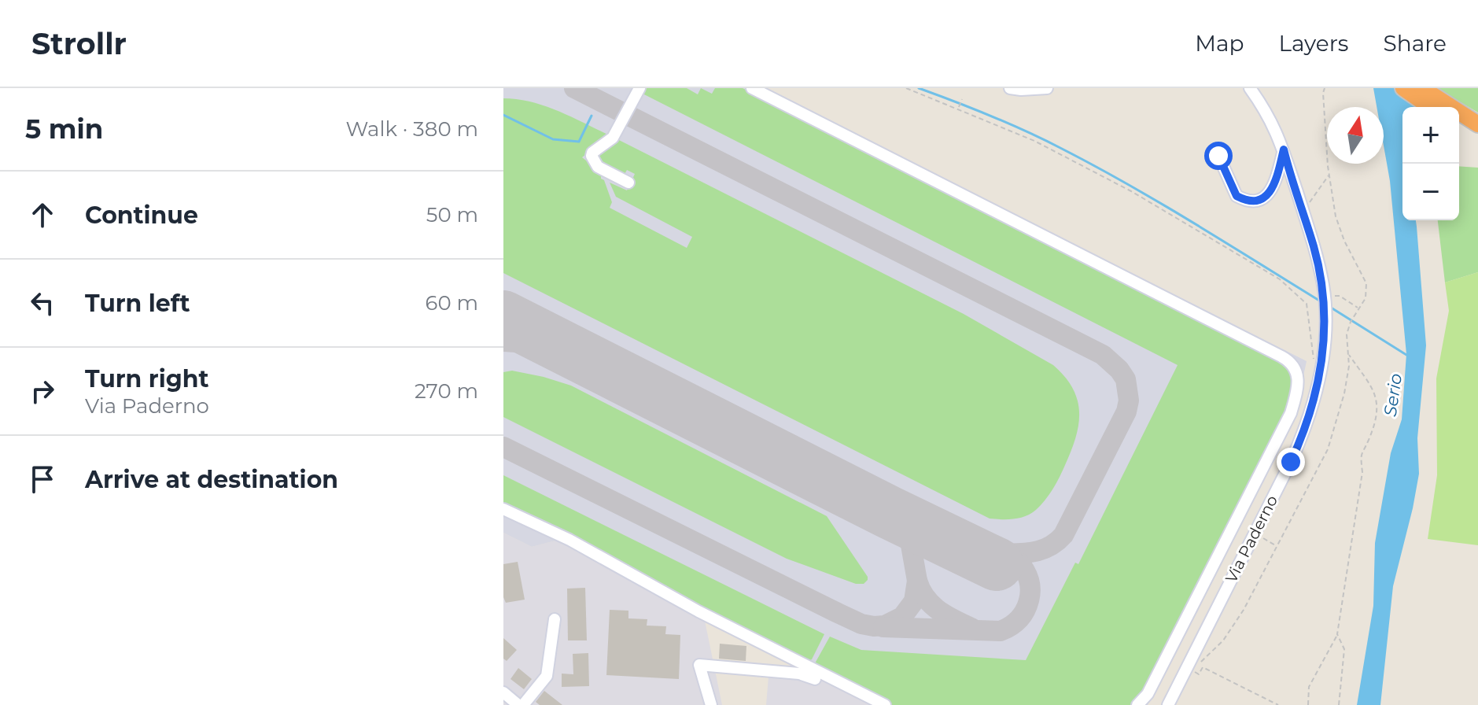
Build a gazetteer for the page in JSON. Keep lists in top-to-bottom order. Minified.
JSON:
{"streets":{"street":["Via Paderno"]},"water":["Serio"],"north":"top","page":{"header":"Strollr","nav":["Map","Layers","Share"],"heading":["5 min","Walk · 380 m"],"map_buttons":["+","−"],"list":[["Continue","50 m"],["Turn left","60 m"],["Turn right","Via Paderno","270 m"],"Arrive at destination"]}}
